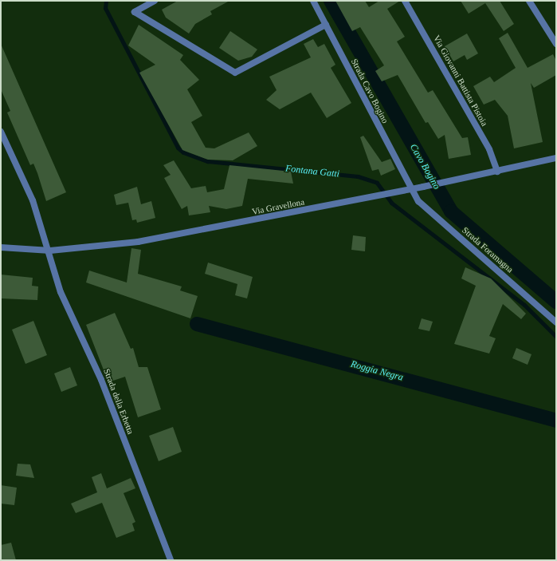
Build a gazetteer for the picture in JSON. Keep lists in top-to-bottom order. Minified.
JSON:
{"streets":{"street":["Via Giovanni Battista Pistoia","Strada Cavo Bogino","Via Gravellona","Strada Foramagna","Strada della Erbetta"]},"crossings":[["Via Giovanni Battista Pistoia","Via Gravellona"],["Strada Cavo Bogino","Via Gravellona"],["Strada Cavo Bogino","Strada Foramagna"],["Via Gravellona","Strada Foramagna"],["Via Gravellona","Strada della Erbetta"]],"water":["Cavo Bogino","Fontana Gatti","Roggia Negra"]}
